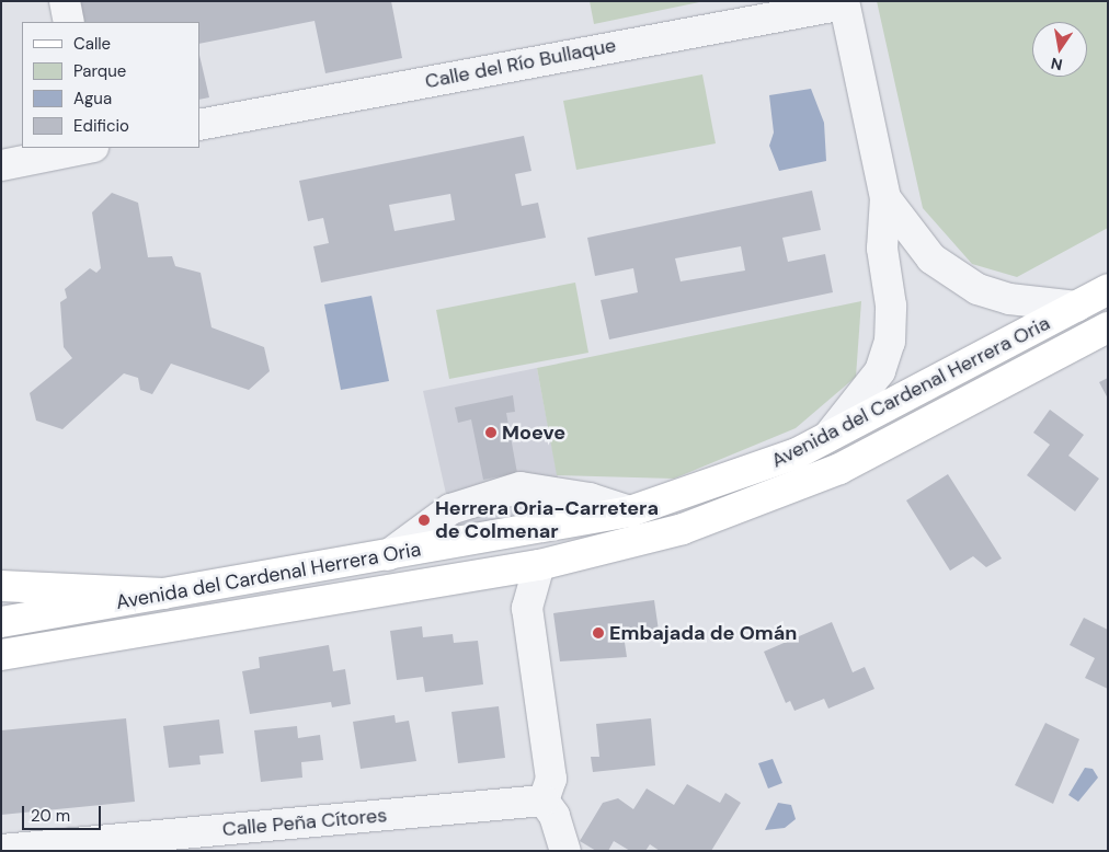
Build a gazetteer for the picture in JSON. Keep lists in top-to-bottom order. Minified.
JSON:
{"streets":{"main road":["Avenida del Cardenal Herrera Oria"],"street":["Calle del Río Bullaque","Calle Peña Cítores"]},"places":["Moeve","Herrera Oria-Carretera de Colmenar","Embajada de Omán"],"legend":["Calle","Parque","Agua","Edificio"],"scale_bar":"20 m","north":"bottom"}
